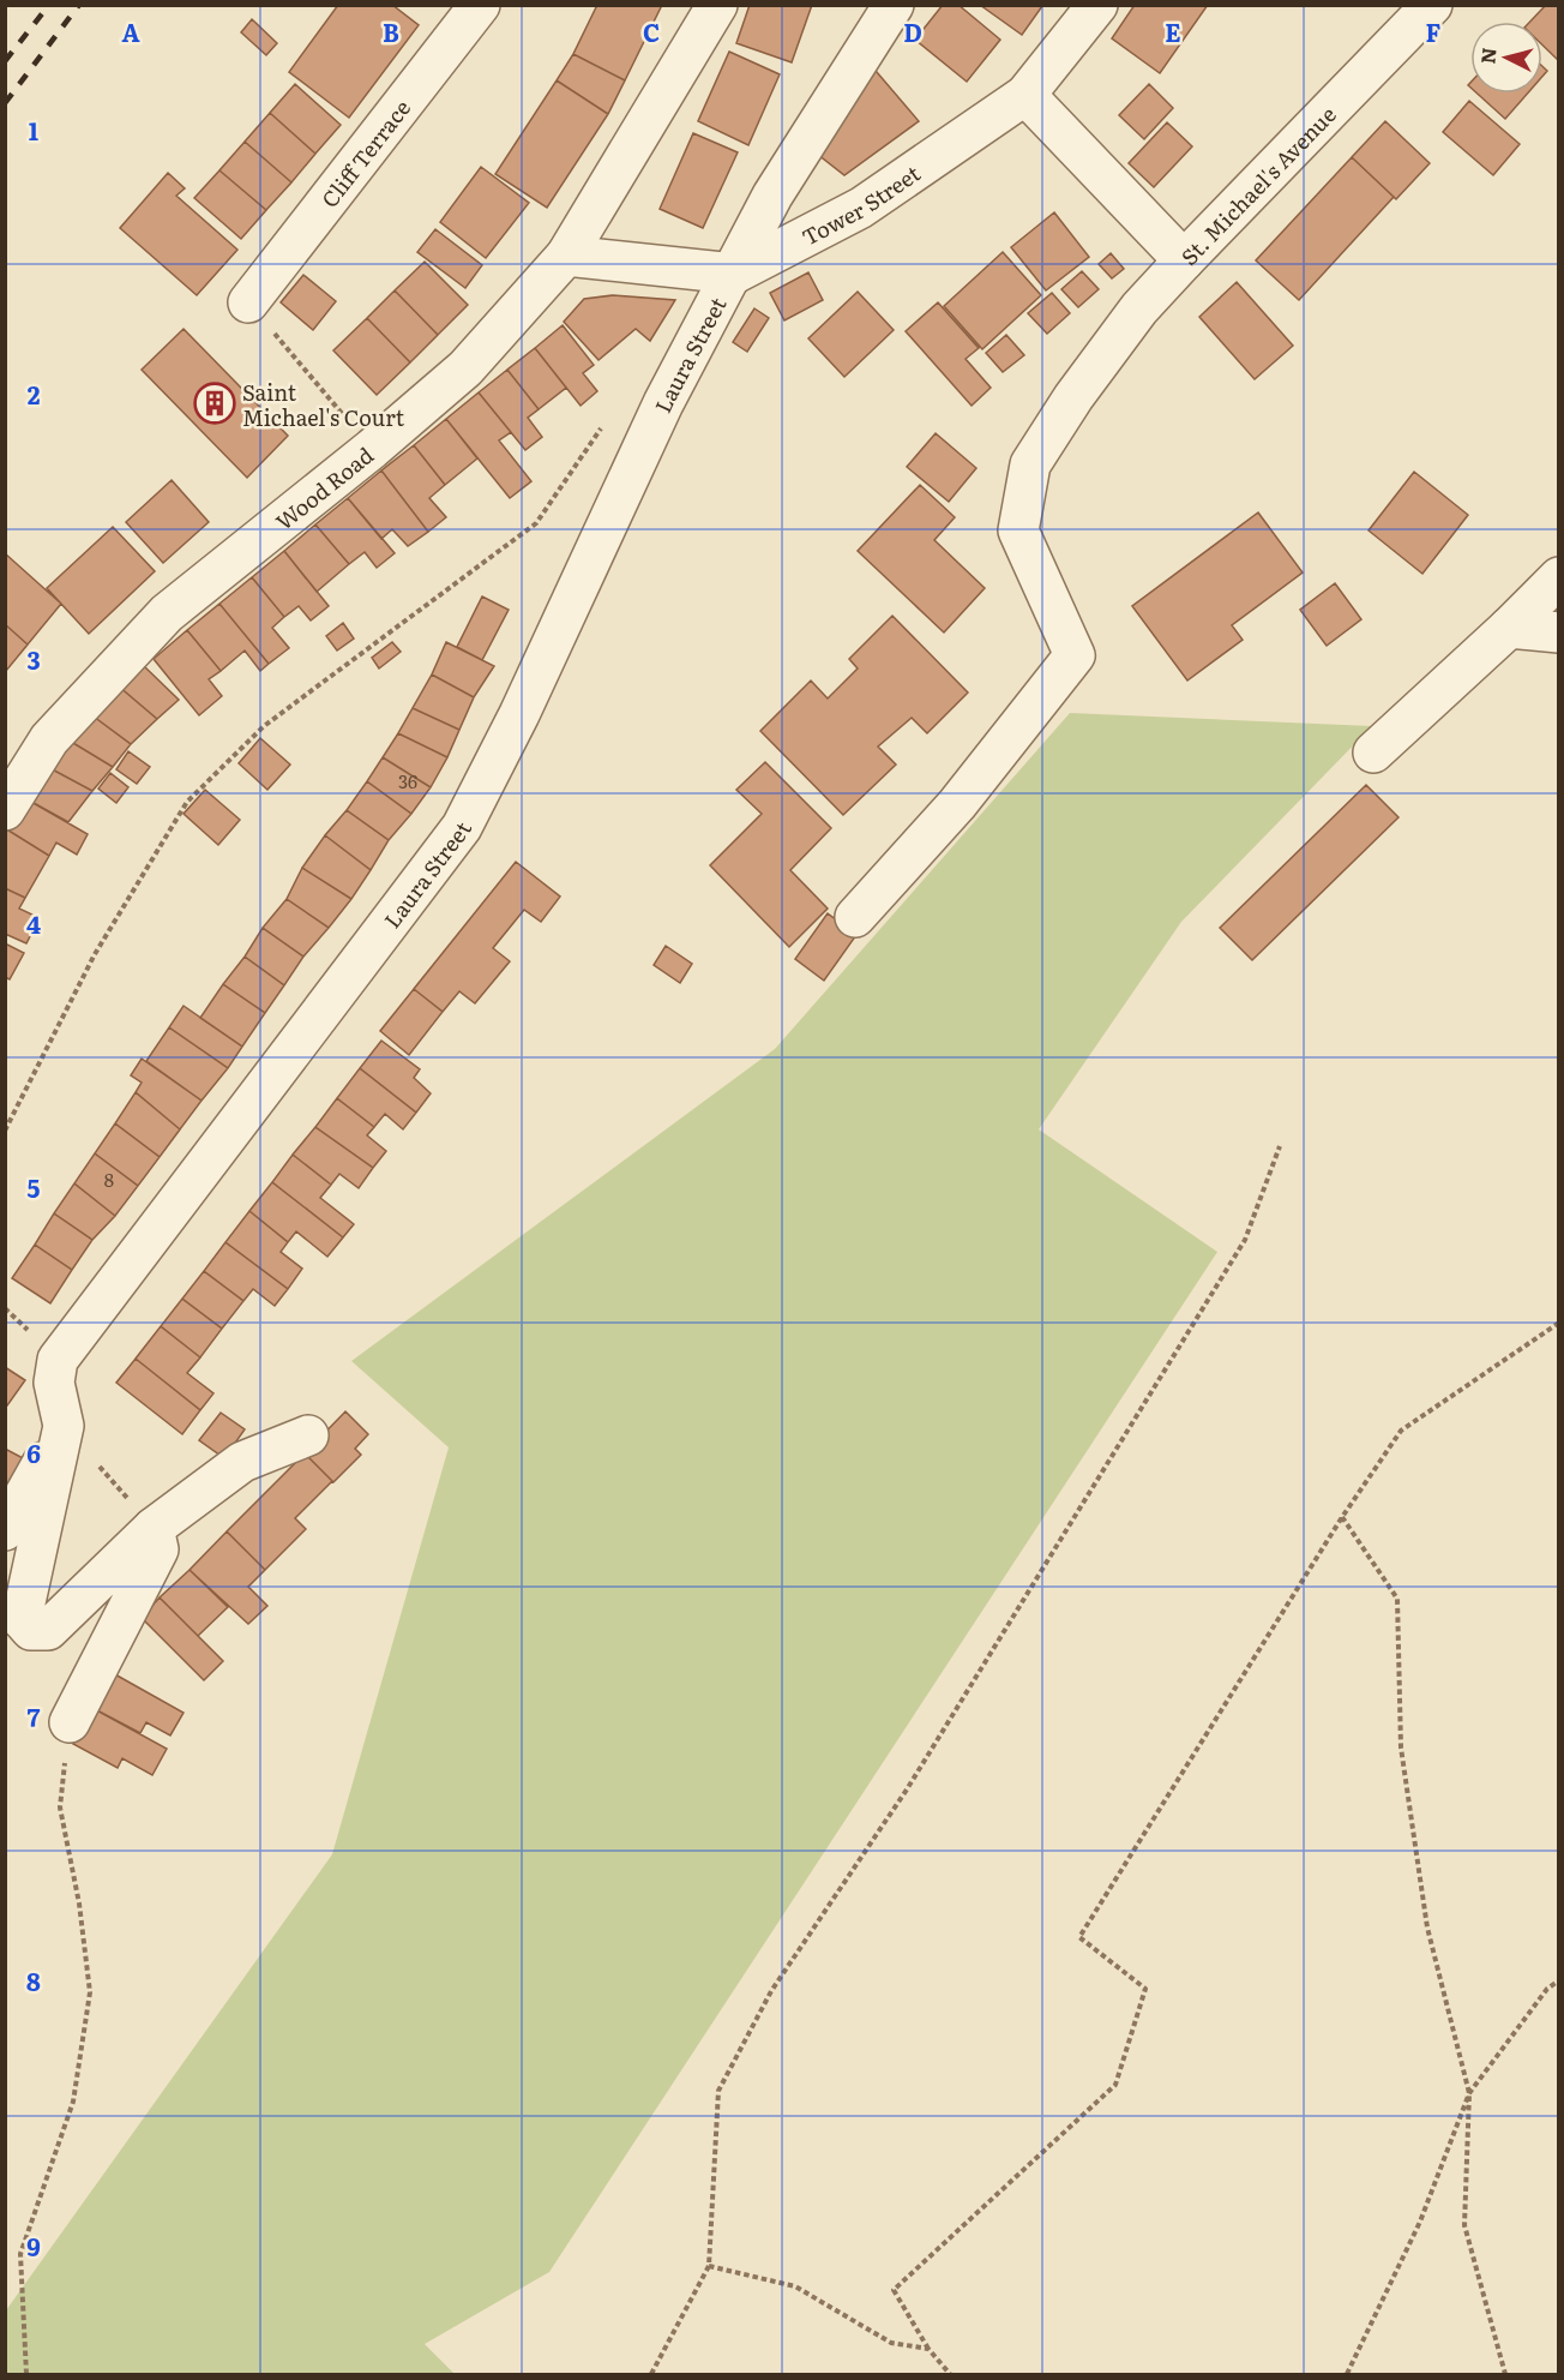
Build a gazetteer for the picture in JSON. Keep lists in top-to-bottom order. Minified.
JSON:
{"streets":{"street":["Cliff Terrace","St. Michael's Avenue","Tower Street","Laura Street","Wood Road"]},"crossings":[["St. Michael's Avenue","Tower Street"],["Tower Street","Laura Street"]],"places":{"building":["Saint Michael's Court"]},"house_numbers":["36","8"],"north":"left","grid":{"columns":["A","B","C","D","E","F"],"rows":["1","2","3","4","5","6","7","8","9"]}}
